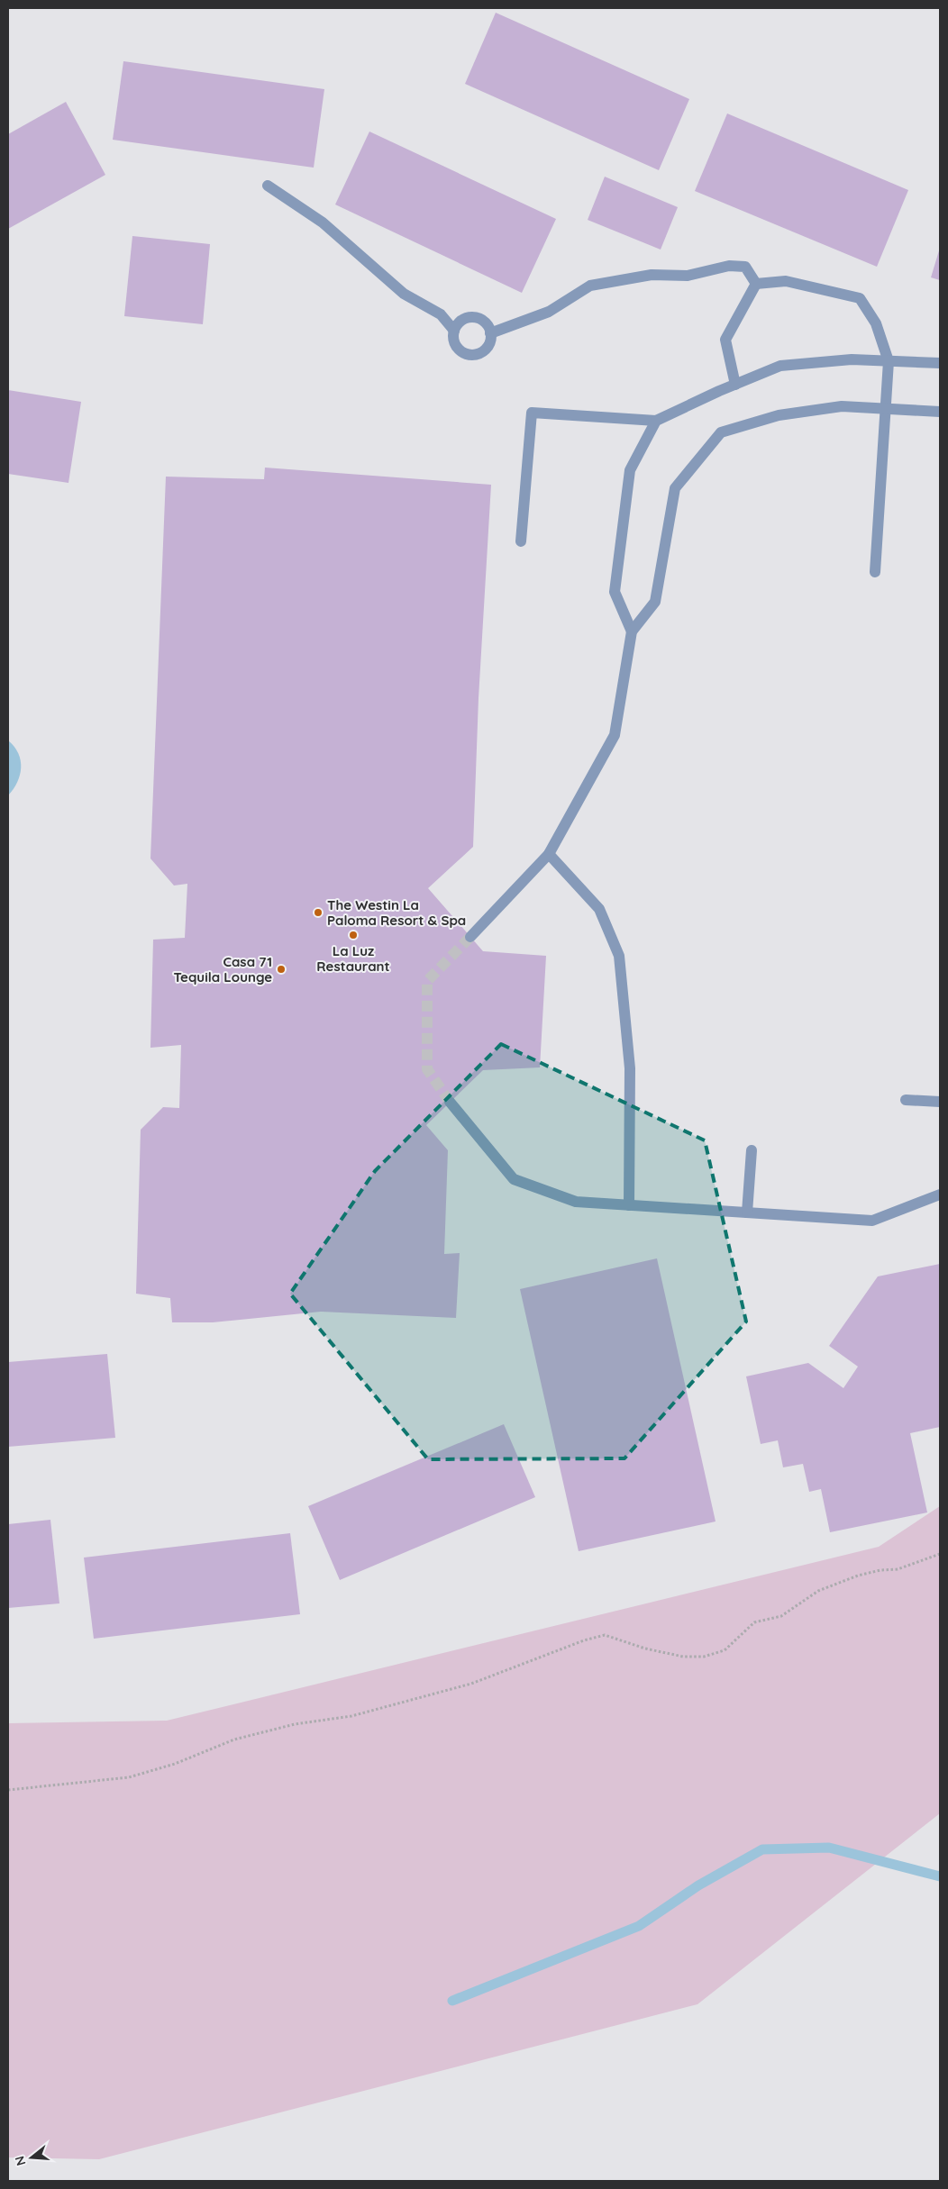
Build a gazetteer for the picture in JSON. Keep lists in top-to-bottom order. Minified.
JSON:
{"places":["The Westin La Paloma Resort & Spa","La Luz Restaurant","Casa 71 Tequila Lounge"],"north":"left"}
